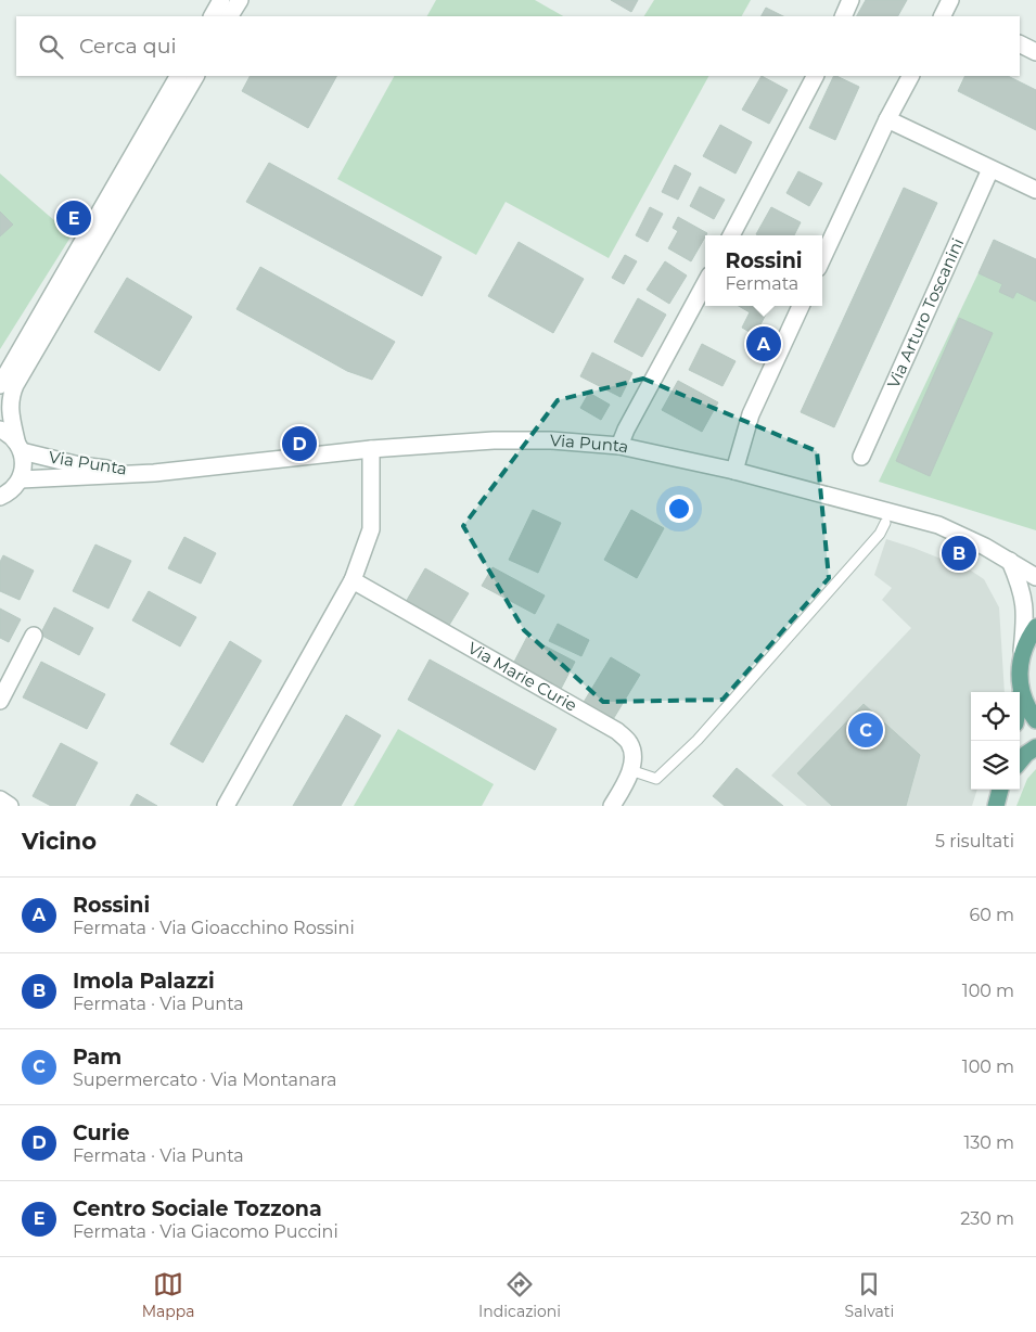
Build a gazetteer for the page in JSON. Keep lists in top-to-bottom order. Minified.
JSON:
{"streets":{"street":["Via Arturo Toscanini","Via Punta","Via Marie Curie"]},"page":{"search":"Cerca qui","pins":["E","A","D","B","C"],"popup":["Rossini","Fermata"],"heading":["Vicino","5 risultati"],"list":[{"mark":"A","name":"Rossini","note":"Fermata · Via Gioacchino Rossini","value":"60 m"},{"mark":"B","name":"Imola Palazzi","note":"Fermata · Via Punta","value":"100 m"},{"mark":"C","name":"Pam","note":"Supermercato · Via Montanara","value":"100 m"},{"mark":"D","name":"Curie","note":"Fermata · Via Punta","value":"130 m"},{"mark":"E","name":"Centro Sociale Tozzona","note":"Fermata · Via Giacomo Puccini","value":"230 m"}],"nav":["Mappa","Indicazioni","Salvati"]}}
